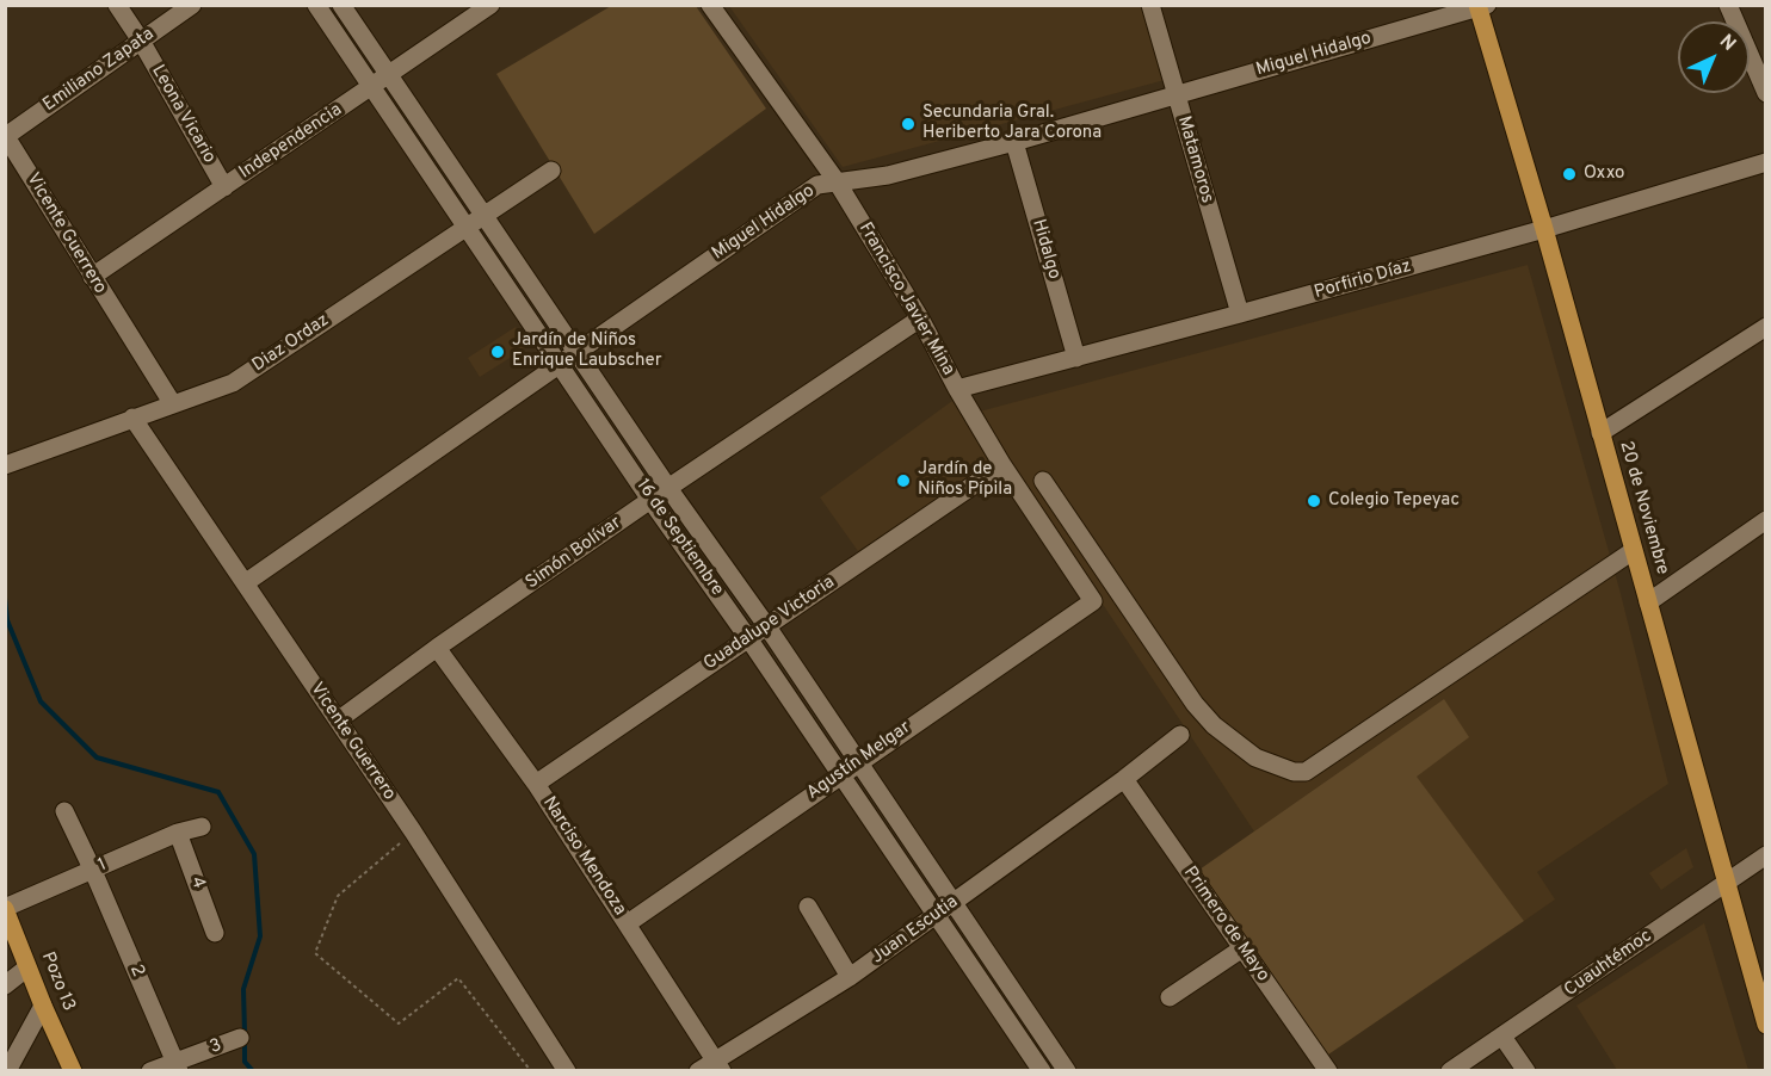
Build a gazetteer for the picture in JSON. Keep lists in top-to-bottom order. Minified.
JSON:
{"streets":{"main road":["20 de Noviembre","Pozo 13"],"street":["Miguel Hidalgo","Emiliano Zapata","Leona Vicario","Independencia","Matamoros","Vicente Guerrero","Hidalgo","Porfirio Díaz","Francisco Javier Mina","Diaz Ordaz","16 de Septiembre","Simón Bolívar","Guadalupe Victoria","Agustín Melgar","Narciso Mendoza","1","4","Primero de Mayo","Juan Escutia","Cuauhtémoc","2","3"]},"crossings":[["Miguel Hidalgo","Matamoros"],["Miguel Hidalgo","Vicente Guerrero"],["Miguel Hidalgo","Hidalgo"],["Miguel Hidalgo","Francisco Javier Mina"],["Miguel Hidalgo","20 de Noviembre"],["Miguel Hidalgo","16 de Septiembre"],["Emiliano Zapata","Leona Vicario"],["Emiliano Zapata","Vicente Guerrero"],["Leona Vicario","Independencia"],["Independencia","Vicente Guerrero"],["Independencia","16 de Septiembre"],["Matamoros","Porfirio Díaz"],["Vicente Guerrero","Diaz Ordaz"],["Vicente Guerrero","Simón Bolívar"],["Hidalgo","Porfirio Díaz"],["Porfirio Díaz","Francisco Javier Mina"],["Porfirio Díaz","20 de Noviembre"],["Francisco Javier Mina","Simón Bolívar"],["Francisco Javier Mina","Guadalupe Victoria"],["Francisco Javier Mina","Agustín Melgar"],["Diaz Ordaz","16 de Septiembre"],["20 de Noviembre","Cuauhtémoc"],["16 de Septiembre","Simón Bolívar"],["16 de Septiembre","Guadalupe Victoria"],["16 de Septiembre","Agustín Melgar"],["16 de Septiembre","Juan Escutia"],["Simón Bolívar","Narciso Mendoza"],["Guadalupe Victoria","Narciso Mendoza"],["Agustín Melgar","Narciso Mendoza"],["Narciso Mendoza","Juan Escutia"],["1","4"],["1","2"],["1","Pozo 13"],["Primero de Mayo","Juan Escutia"],["2","3"]],"places":["Secundaria Gral. Heriberto Jara Corona","Oxxo","Jardín de Niños Enrique Laubscher","Jardín de Niños Pípila","Colegio Tepeyac"],"north":"top right"}
